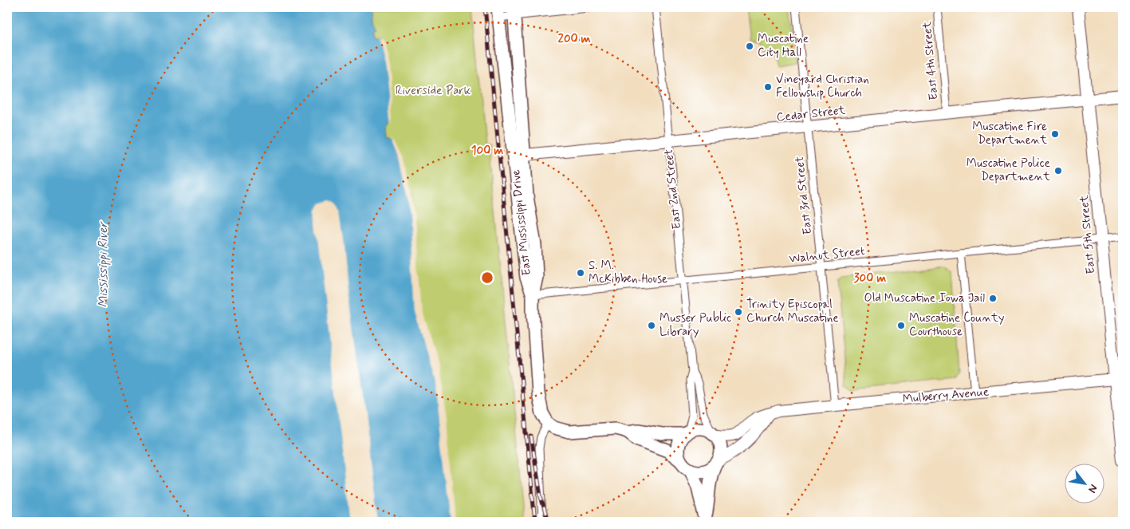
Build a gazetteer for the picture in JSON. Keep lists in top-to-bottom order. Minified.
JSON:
{"streets":{"main road":["Cedar Street","East Mississippi Drive","East 5th Street","Mulberry Avenue"],"street":["East 4th Street","East 2nd Street","East 3rd Street","Walnut Street"]},"crossings":[["East 4th Street","Cedar Street"],["Cedar Street","East 2nd Street"],["Cedar Street","East 3rd Street"],["Cedar Street","East Mississippi Drive"],["Cedar Street","East 5th Street"],["East 2nd Street","Walnut Street"],["East 2nd Street","Mulberry Avenue"],["East 3rd Street","Walnut Street"],["East 3rd Street","Mulberry Avenue"],["East Mississippi Drive","Walnut Street"],["East 5th Street","Walnut Street"],["East 5th Street","Mulberry Avenue"]],"water":["Mississippi River"],"parks":["Riverside Park"],"places":["Muscatine City Hall","Vineyard Christian Fellowship Church","Muscatine Fire Department","Muscatine Police Department","S. M. McKibben House","Old Muscatine Iowa Jail","Trinity Episcopal Church Muscatine","Musser Public Library","Muscatine County Courthouse"],"north":"bottom right","rings":["200 m","100 m","300 m"]}
